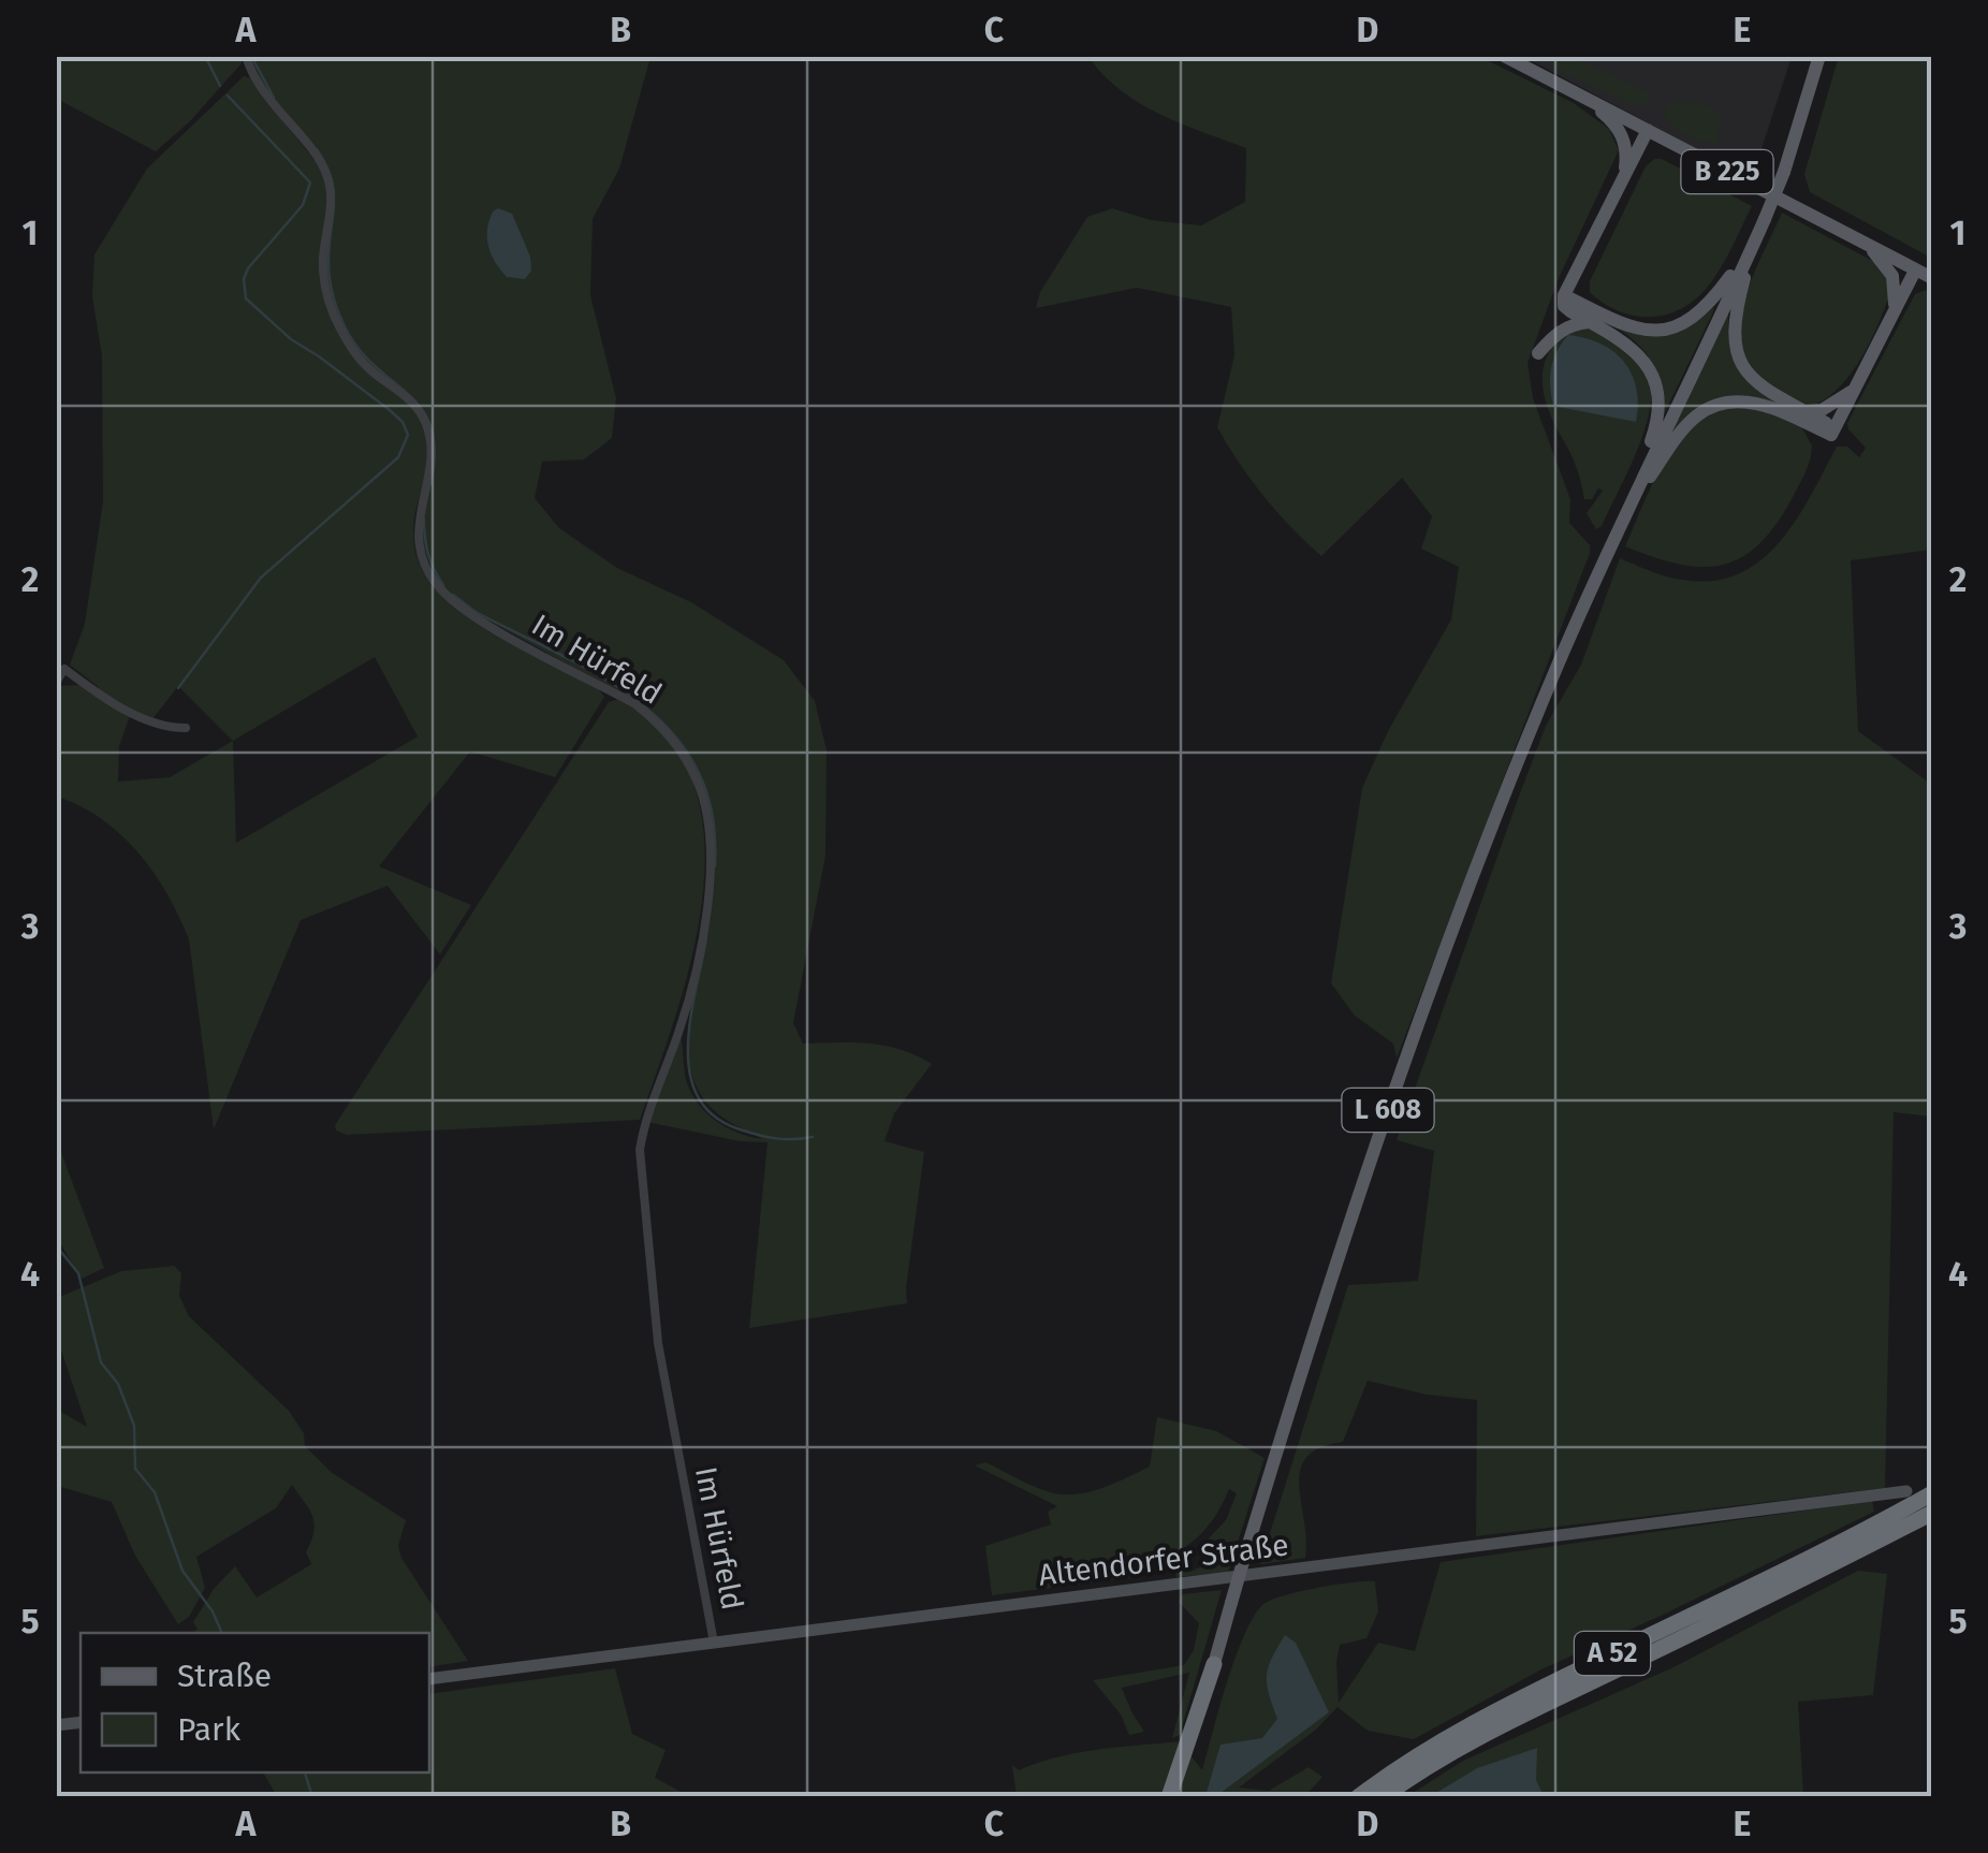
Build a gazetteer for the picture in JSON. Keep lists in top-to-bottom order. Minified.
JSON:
{"streets":{"highway":["A 52"],"main road":["B 225","L 608"],"street":["Im Hürfeld","Altendorfer Straße"]},"crossings":[["Im Hürfeld","Altendorfer Straße"]],"legend":["Straße","Park"],"grid":{"columns":["A","B","C","D","E"],"rows":["1","2","3","4","5"]}}
